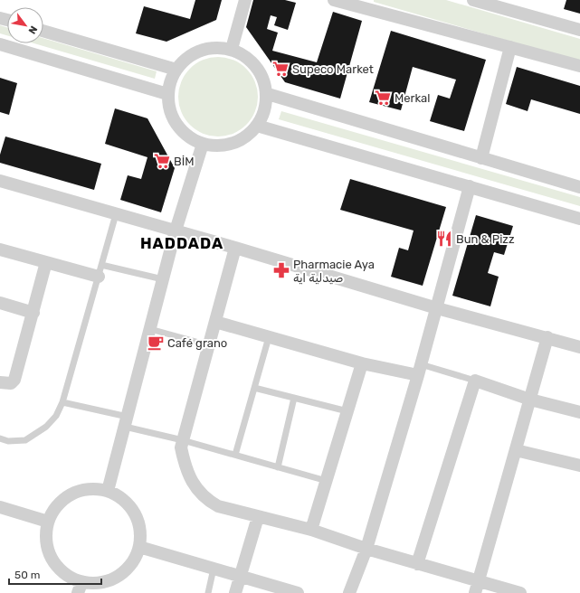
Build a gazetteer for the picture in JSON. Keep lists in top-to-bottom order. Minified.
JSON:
{"districts":["HADDADA"],"places":{"supermarket":["Supeco Market","Merkal","BİM"],"restaurant":["Bun & Pizz"],"pharmacy":["Pharmacie Aya صيدلية اية"],"cafe":["Café grano"]},"scale_bar":"50 m","north":"bottom right"}
